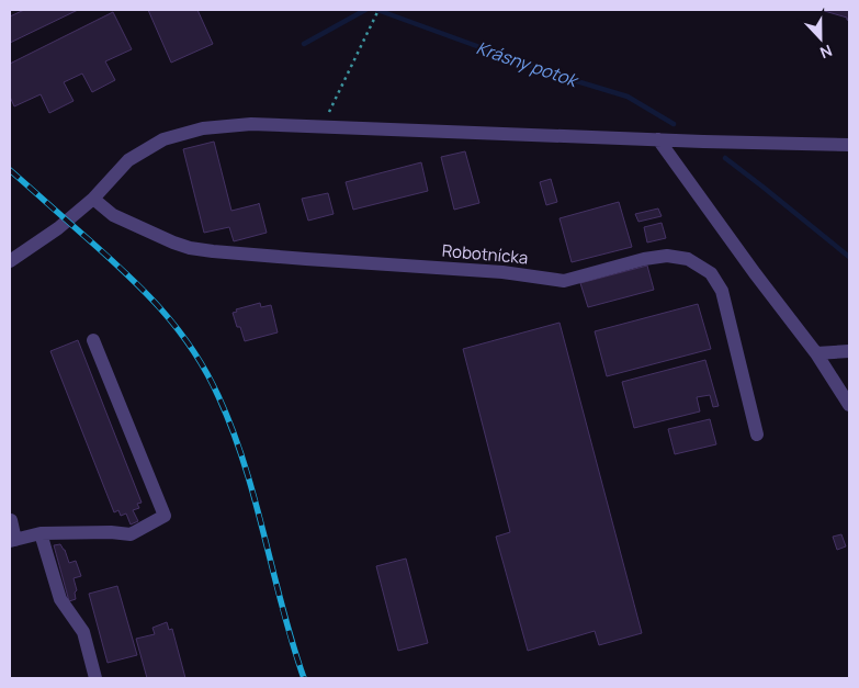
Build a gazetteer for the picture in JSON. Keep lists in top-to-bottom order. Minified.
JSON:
{"streets":{"street":["Robotnícka"]},"water":["Krásny potok"],"north":"bottom"}
